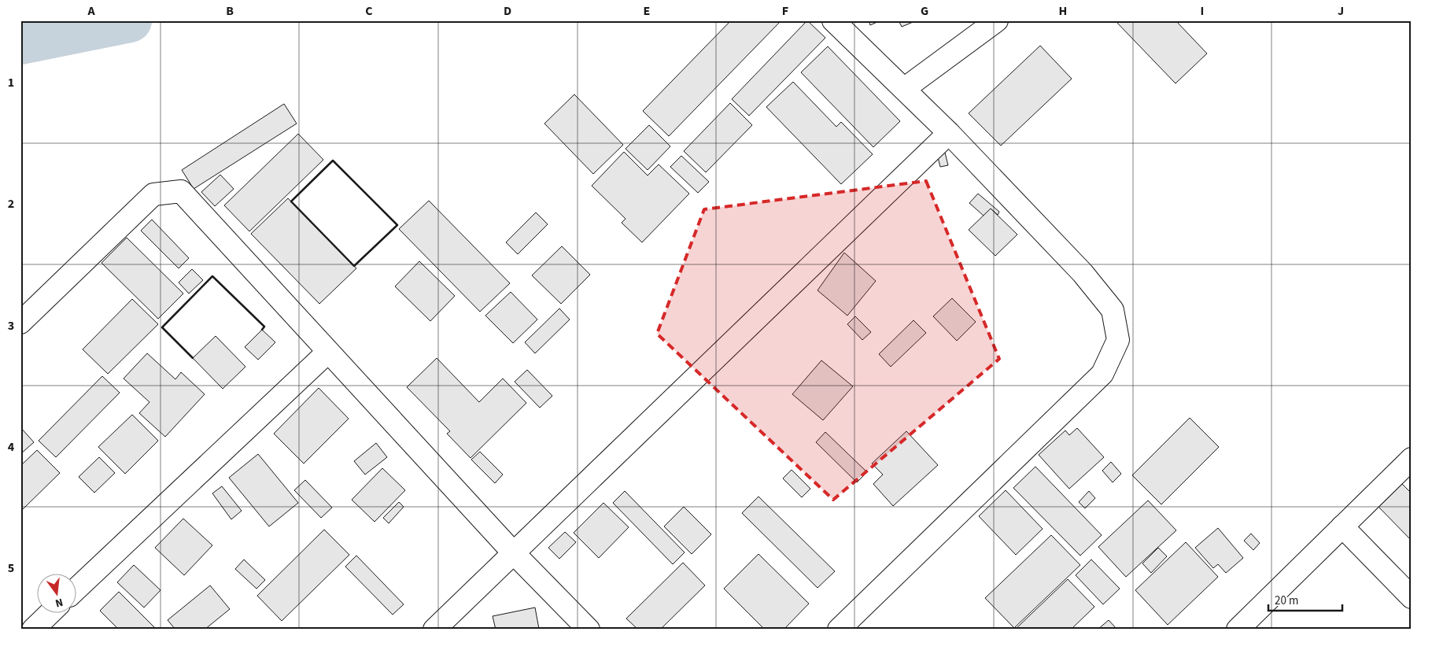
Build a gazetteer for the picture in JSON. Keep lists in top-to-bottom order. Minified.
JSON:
{"scale_bar":"20 m","north":"bottom","grid":{"columns":["A","B","C","D","E","F","G","H","I","J"],"rows":["1","2","3","4","5"]}}
